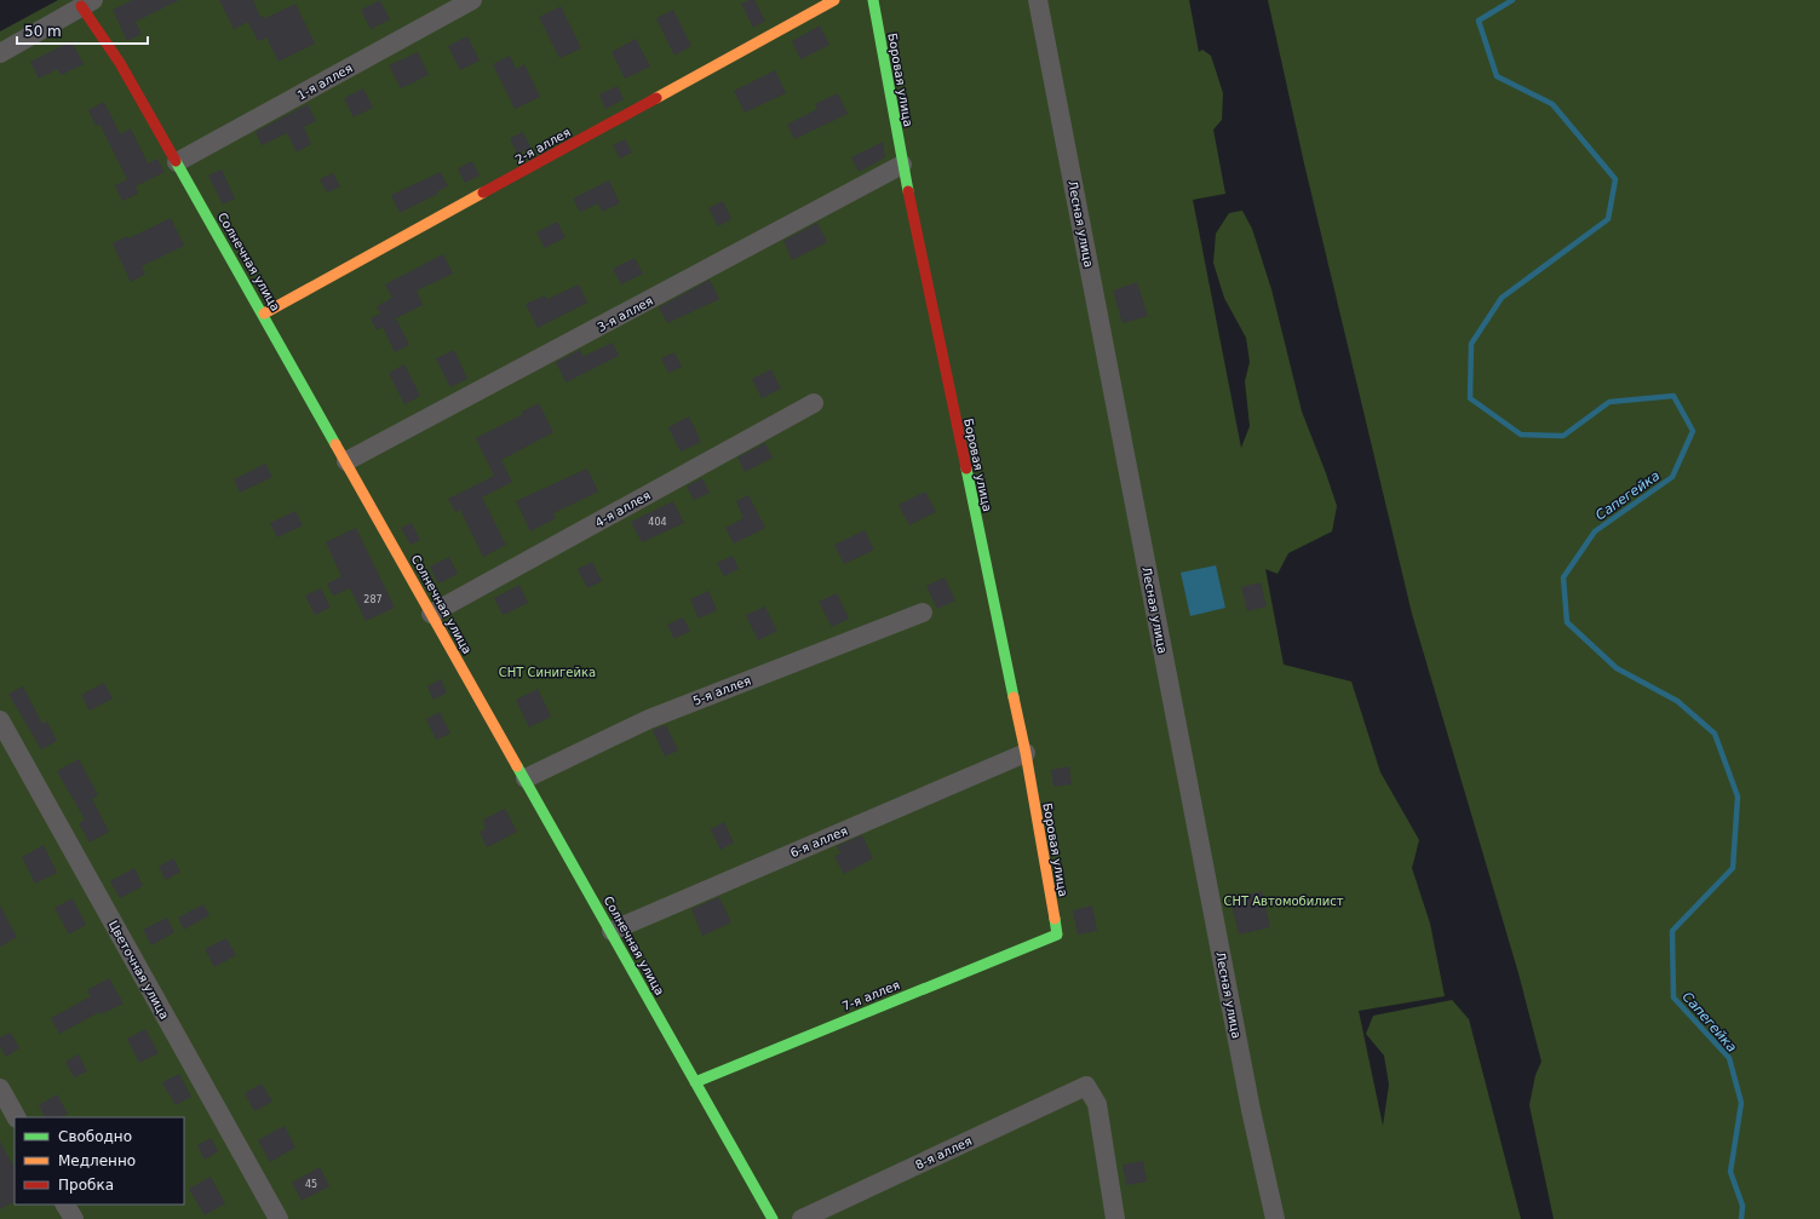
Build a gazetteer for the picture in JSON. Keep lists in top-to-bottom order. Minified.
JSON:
{"streets":{"street":["Боровая улица","1-я аллея","2-я аллея","Лесная улица","Солнечная улица","3-я аллея","4-я аллея","5-я аллея","6-я аллея","Цветочная улица","7-я аллея","8-я аллея"]},"crossings":[["Боровая улица","3-я аллея"],["Боровая улица","6-я аллея"],["Боровая улица","7-я аллея"],["1-я аллея","Солнечная улица"],["2-я аллея","Солнечная улица"],["Солнечная улица","3-я аллея"],["Солнечная улица","4-я аллея"],["Солнечная улица","5-я аллея"],["Солнечная улица","6-я аллея"],["Солнечная улица","7-я аллея"]],"water":["Сапегейка"],"parks":["СНТ Синигейка","СНТ Автомобилист"],"house_numbers":["404","287","45"],"legend":["Свободно","Медленно","Пробка"],"scale_bar":"50 m"}
